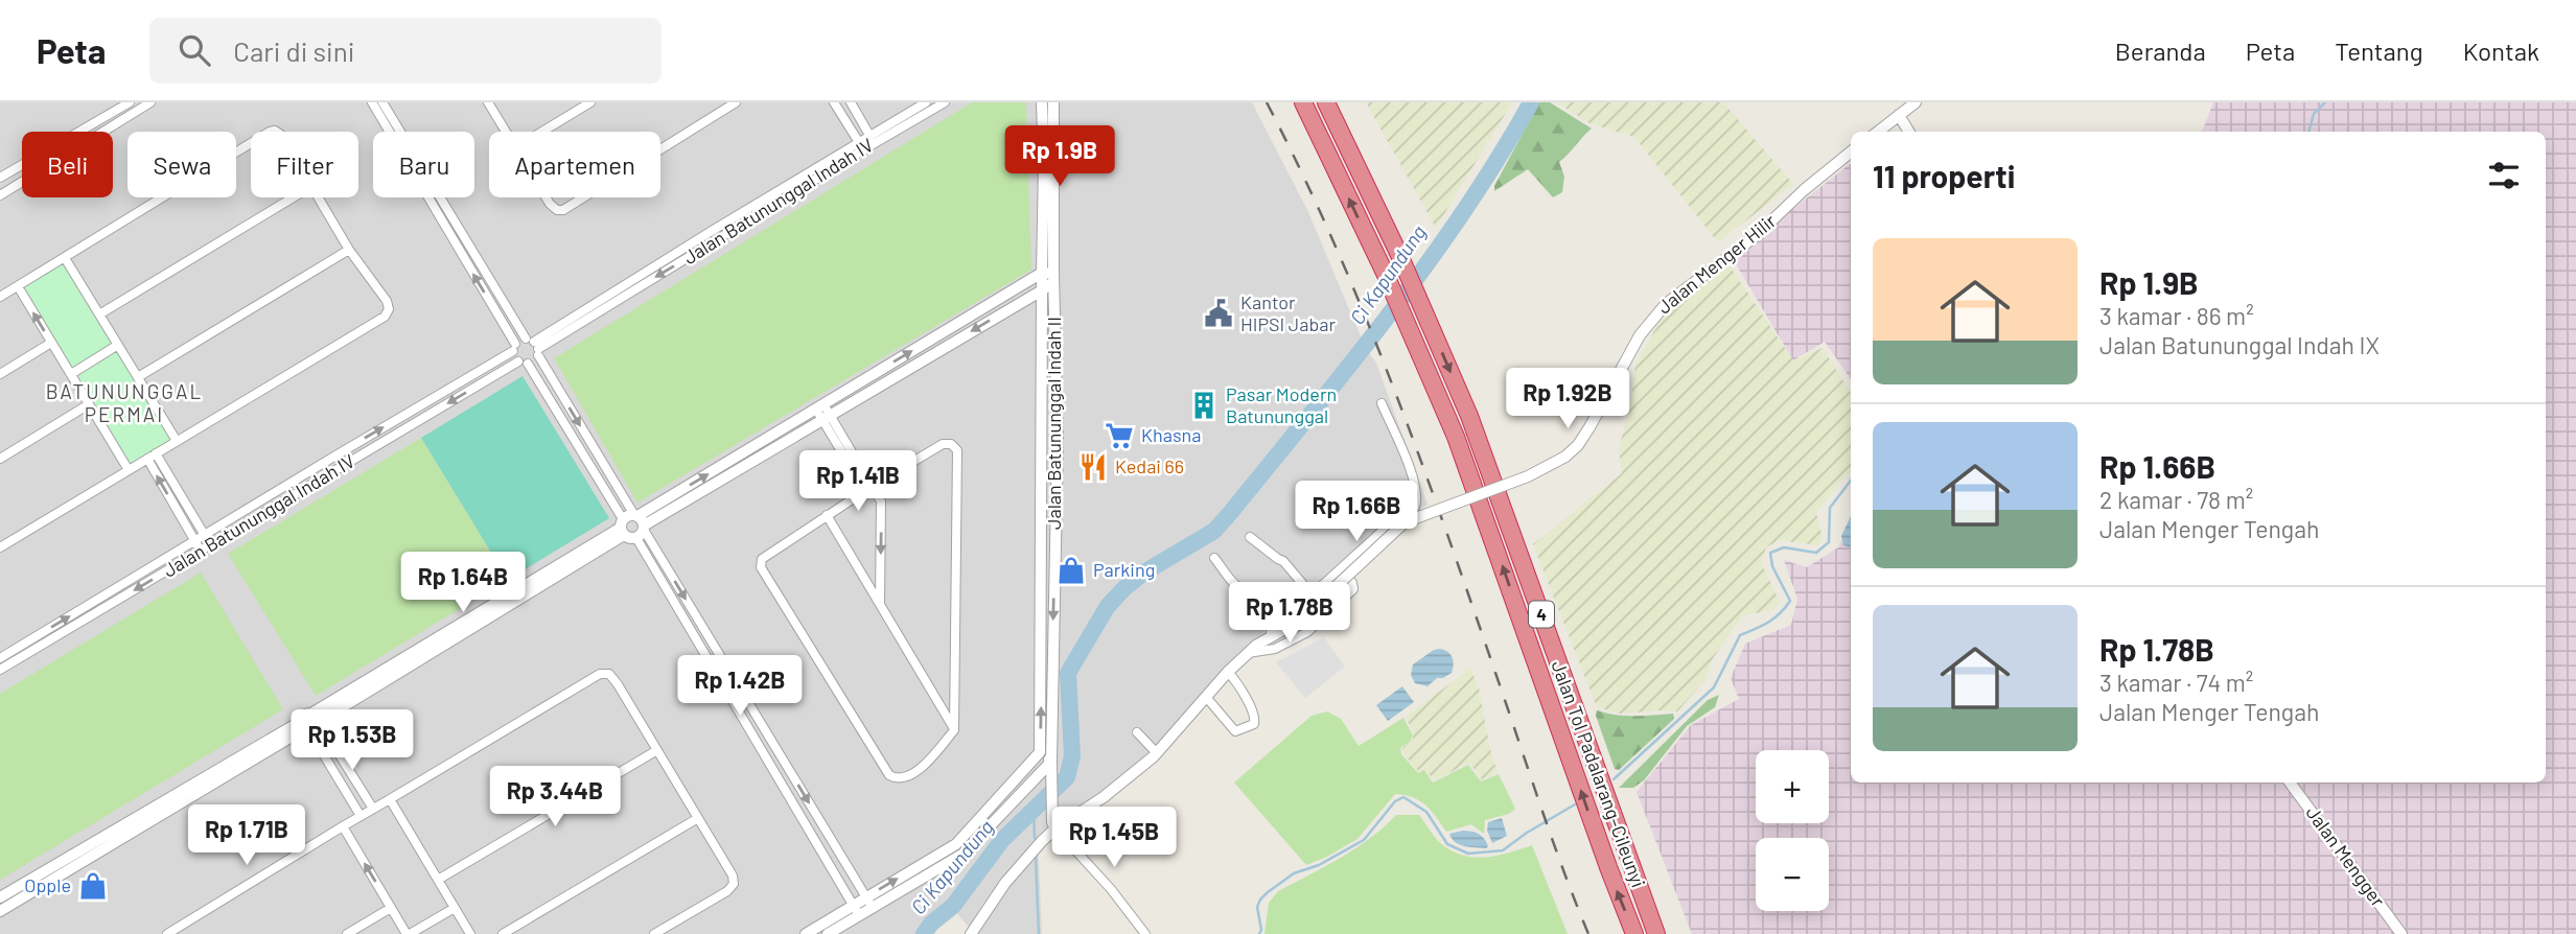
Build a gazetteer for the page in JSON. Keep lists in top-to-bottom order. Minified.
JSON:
{"streets":{"highway":["4","Jalan Tol Padalarang–Cileunyi"],"street":["Jalan Batununggal Indah IV","Jalan Menger Hilir","Jalan Batununggal Indah II","Jalan Mengger"]},"crossings":[["Jalan Menger Hilir","Jalan Batununggal Indah II"]],"districts":["BATUNUNGGAL PERMAI"],"water":["Ci Kapundung"],"places":{"public building":["Kantor HIPSI Jabar"],"building":["Pasar Modern Batununggal"],"supermarket":["Khasna"],"restaurant":["Kedai 66"],"shop":["Parking","Opple"]},"page":{"header":"Peta","search":"Cari di sini","nav":["Beranda","Peta","Tentang","Kontak"],"price":["Rp 1.9B","Rp 1.92B","Rp 1.41B","Rp 1.66B","Rp 1.64B","Rp 1.78B","Rp 1.42B","Rp 1.53B","Rp 3.44B","Rp 1.71B","Rp 1.45B"],"chip":["Beli","Sewa","Filter","Baru","Apartemen"],"heading":"11 properti","list":[{"name":"Rp 1.9B","note":"3 kamar · 86 m² · Jalan Batununggal Indah IX"},{"name":"Rp 1.66B","note":"2 kamar · 78 m² · Jalan Menger Tengah"},{"name":"Rp 1.78B","note":"3 kamar · 74 m² · Jalan Menger Tengah"}],"map_buttons":["+","−"]}}
